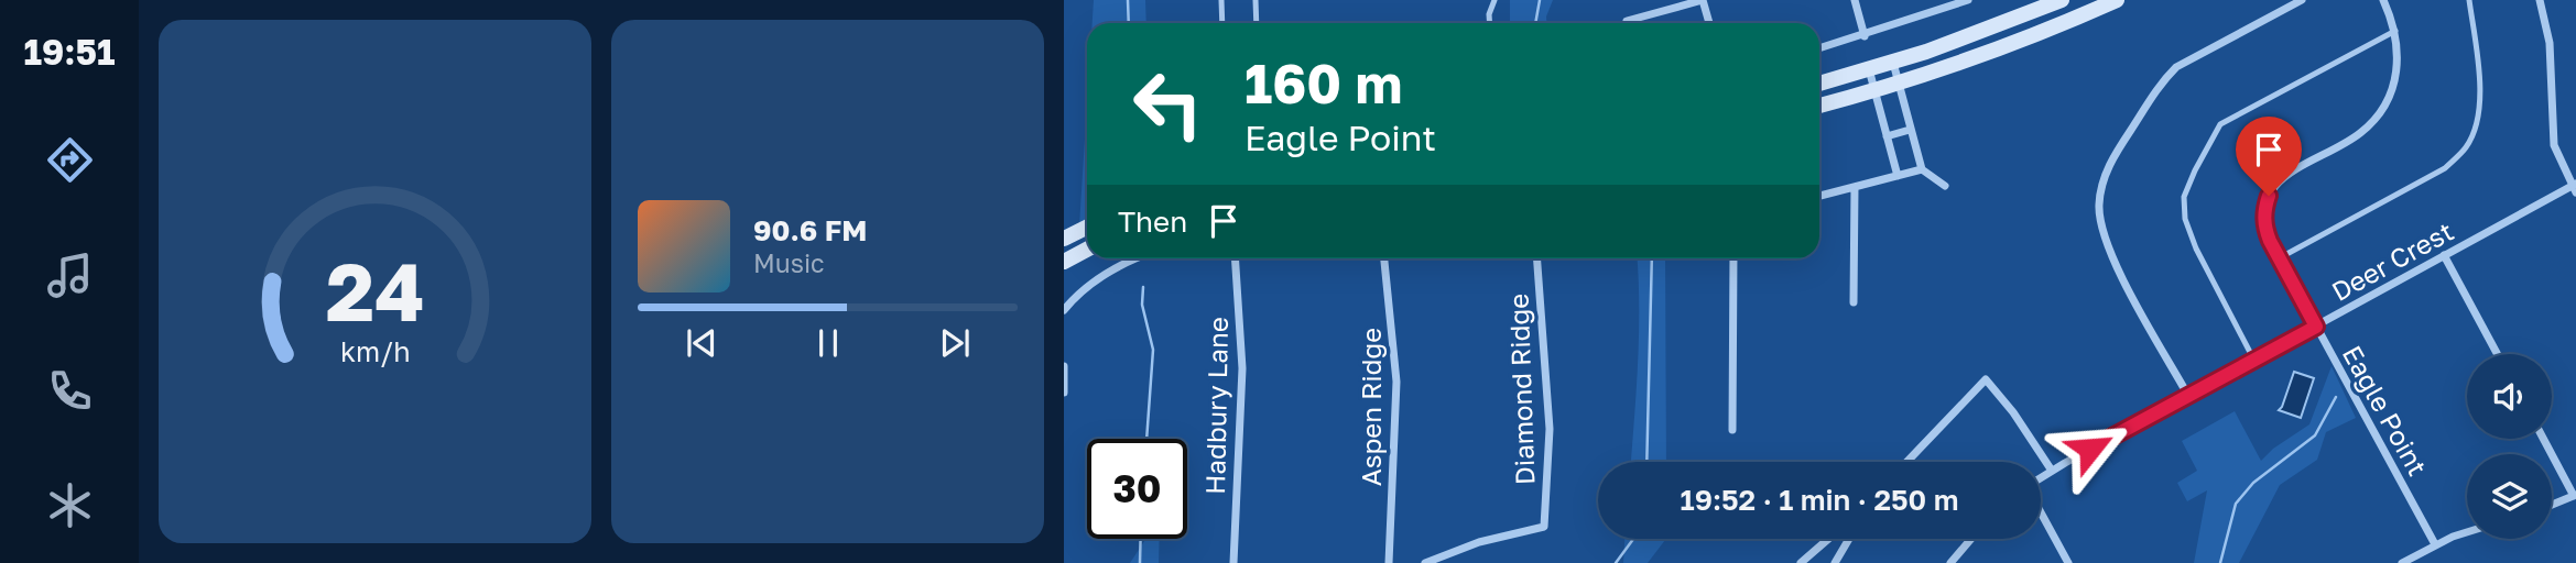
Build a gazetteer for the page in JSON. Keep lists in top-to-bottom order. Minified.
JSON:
{"streets":{"street":["Deer Crest","Diamond Ridge","Hadbury Lane","Aspen Ridge","Eagle Point"]},"crossings":[["Deer Crest","Eagle Point"]],"page":{"tabs":"19:51","turn":["160 m","Eagle Point"],"then":"Then","song":["90.6 FM","Music"],"limit":"30","trip":"19:52 · 1 min · 250 m","gauge":["24","km/h"]}}
